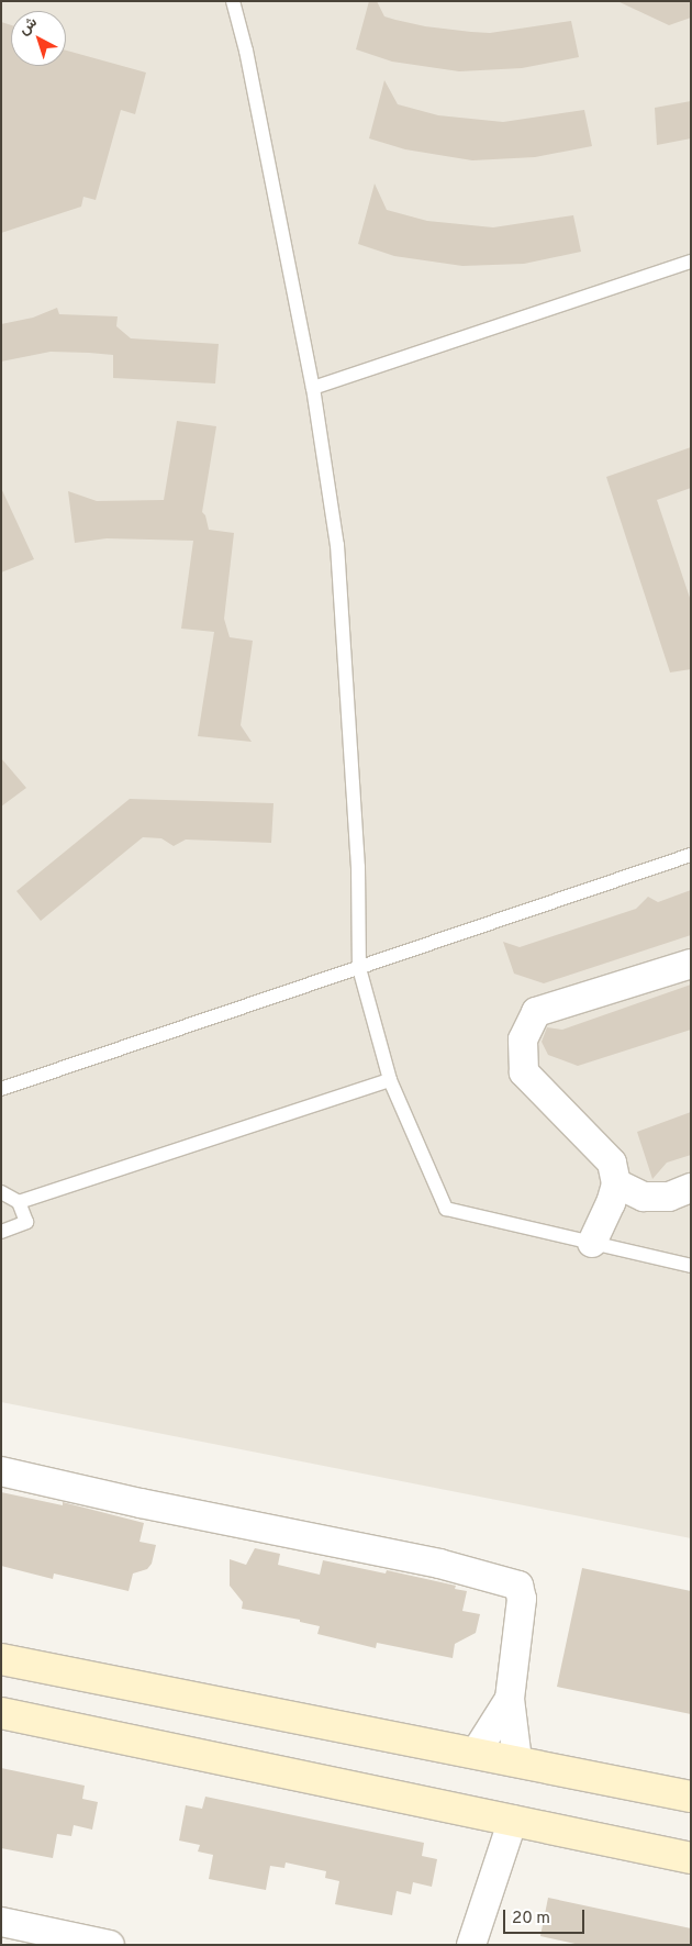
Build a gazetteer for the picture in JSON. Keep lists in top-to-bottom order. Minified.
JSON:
{"scale_bar":"20 m","north":"top left"}
